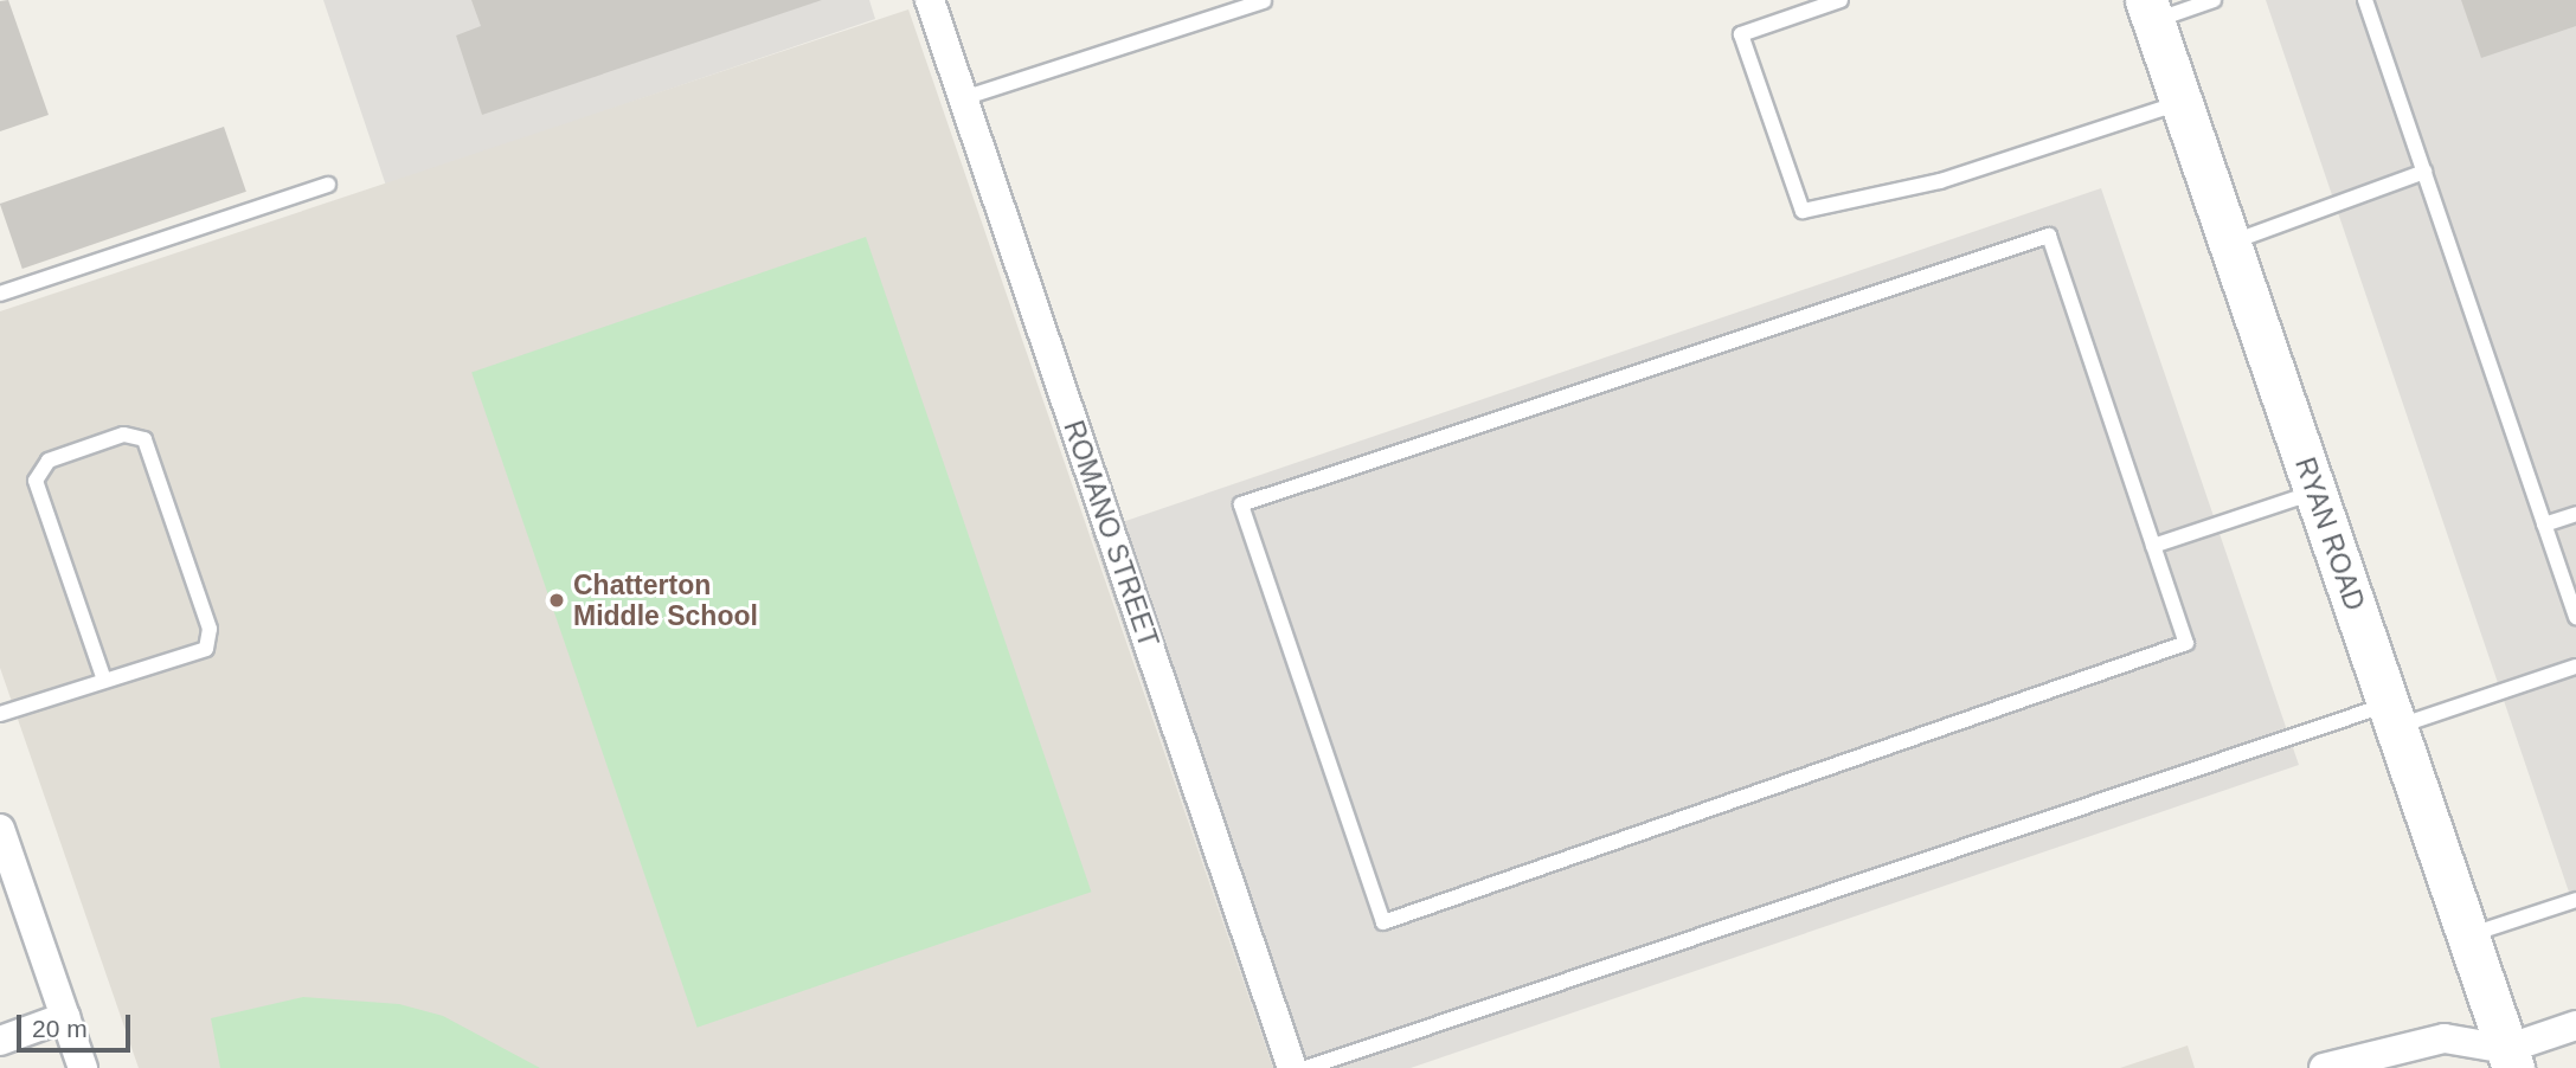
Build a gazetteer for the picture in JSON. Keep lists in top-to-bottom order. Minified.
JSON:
{"streets":{"main road":["RYAN ROAD"],"street":["ROMANO STREET"]},"places":["Chatterton Middle School"],"scale_bar":"20 m"}
